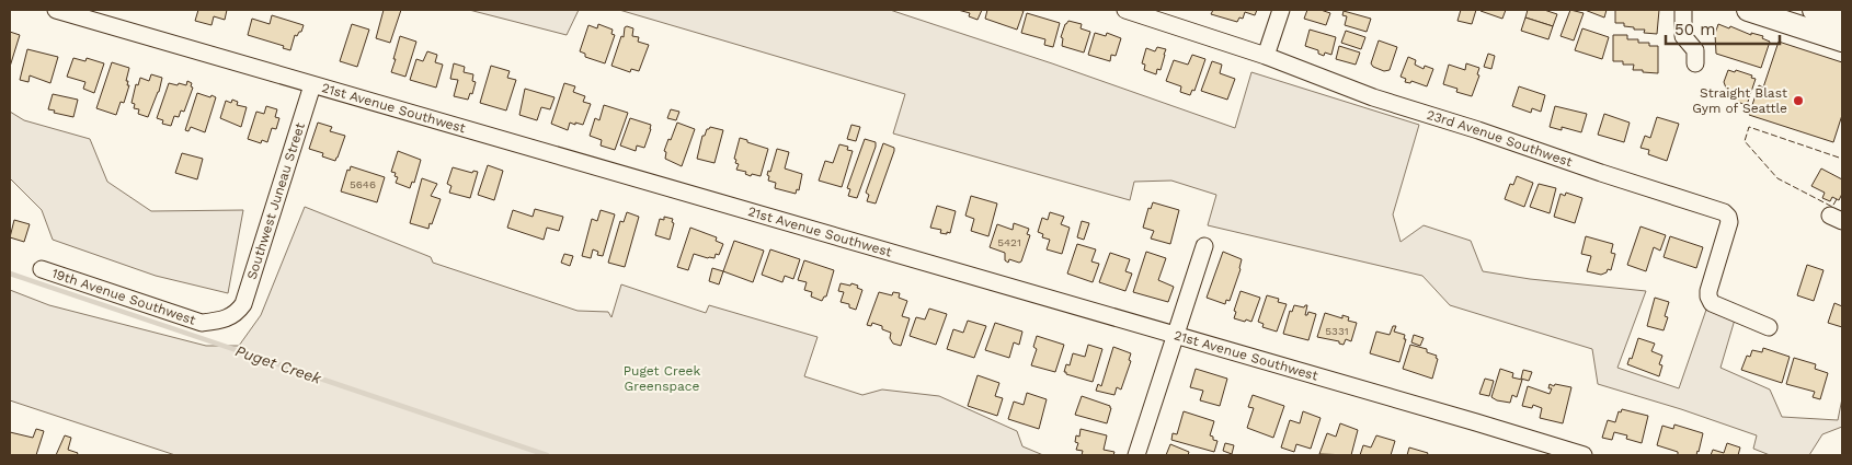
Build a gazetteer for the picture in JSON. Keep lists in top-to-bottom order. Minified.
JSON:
{"streets":{"street":["21st Avenue Southwest","23rd Avenue Southwest","Southwest Juneau Street","19th Avenue Southwest"]},"crossings":[["21st Avenue Southwest","Southwest Juneau Street"],["Southwest Juneau Street","19th Avenue Southwest"]],"water":["Puget Creek"],"parks":["Puget Creek Greenspace"],"places":["Straight Blast Gym of Seattle"],"house_numbers":["5646","5421","5331"],"scale_bar":"50 m"}
